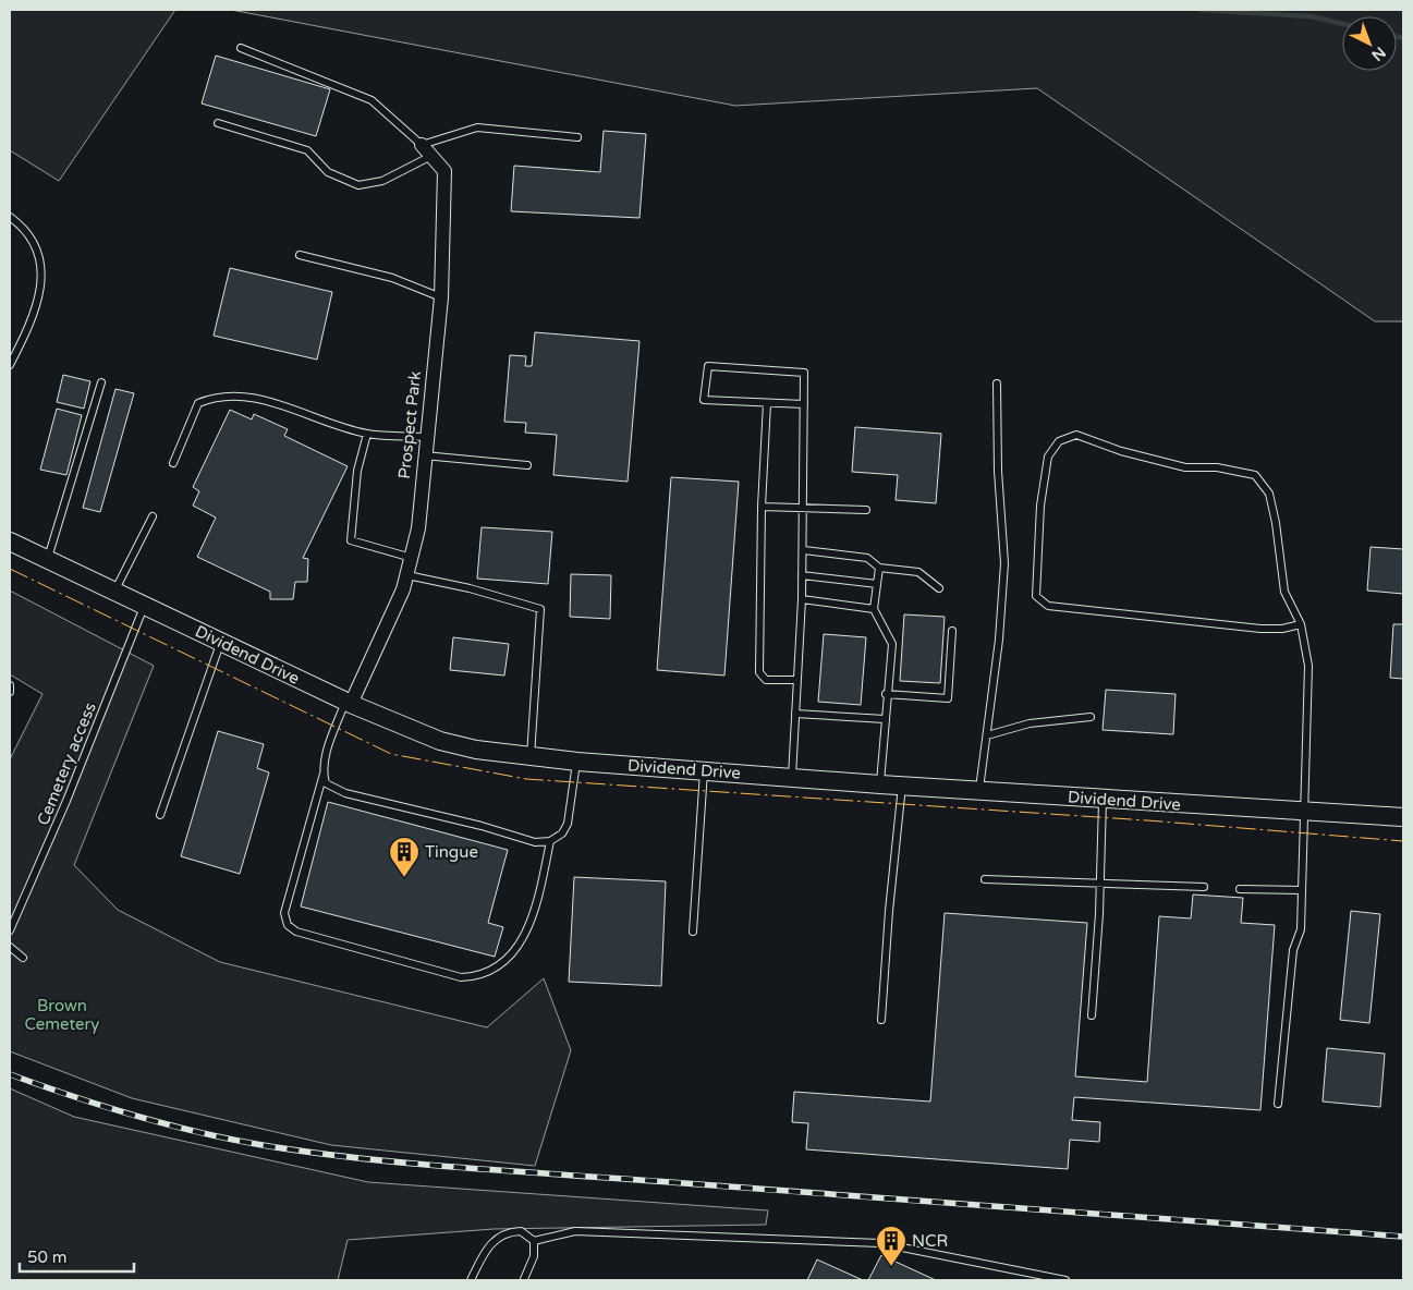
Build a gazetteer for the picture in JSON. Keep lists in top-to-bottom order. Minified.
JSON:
{"streets":{"street":["Prospect Park","Dividend Drive"],"lane":["Cemetery access"]},"crossings":[["Prospect Park","Dividend Drive"],["Dividend Drive","Cemetery access"]],"parks":["Brown Cemetery"],"places":{"building":["Tingue","NCR"]},"scale_bar":"50 m","north":"bottom right"}
